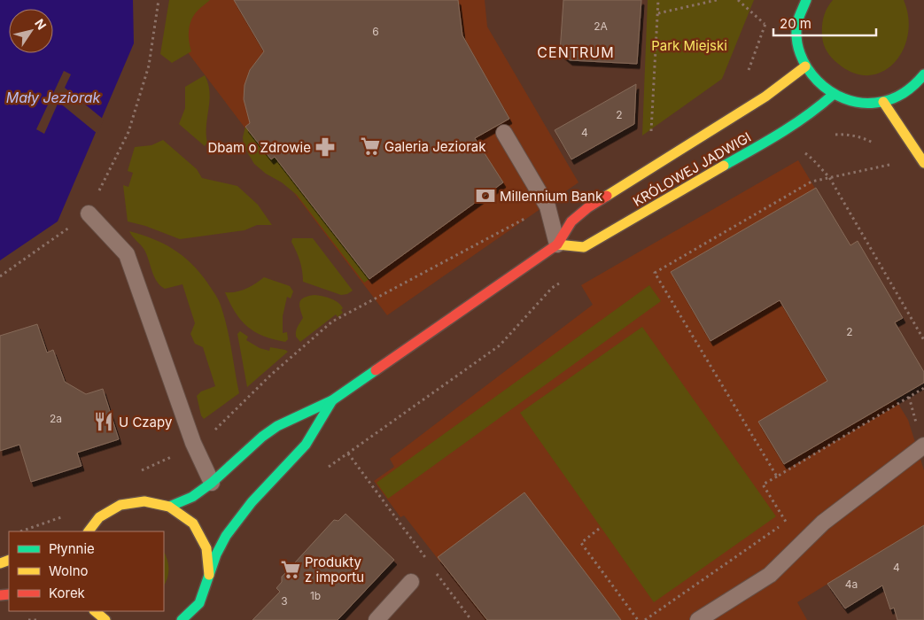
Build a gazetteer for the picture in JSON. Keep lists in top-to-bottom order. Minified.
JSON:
{"streets":{"street":["KRÓLOWEJ JADWIGI"]},"districts":["CENTRUM"],"water":["Mały Jeziorak"],"parks":["Park Miejski"],"places":{"supermarket":["Galeria Jeziorak","Produkty z importu"],"pharmacy":["Dbam o Zdrowie"],"bank":["Millennium Bank"],"restaurant":["U Czapy"]},"house_numbers":["2A","6","2","4","2","2a","4","4a","1b","3"],"legend":["Płynnie","Wolno","Korek"],"scale_bar":"20 m","north":"top right"}
